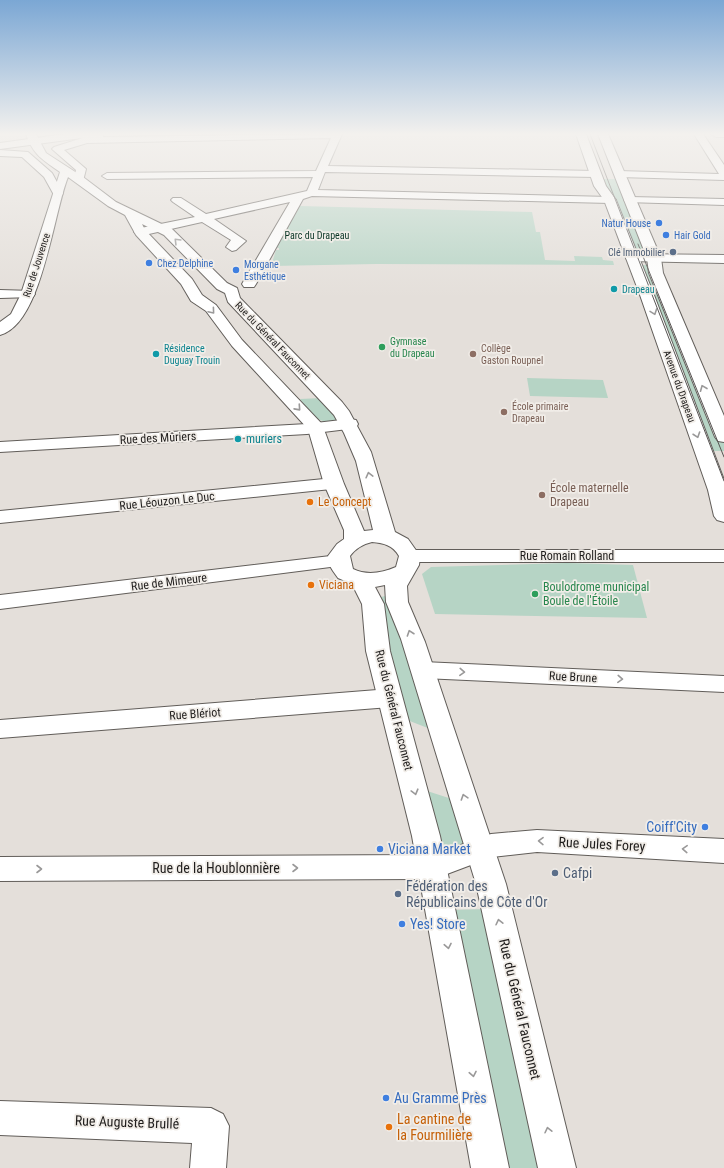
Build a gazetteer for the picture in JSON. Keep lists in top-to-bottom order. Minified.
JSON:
{"streets":{"main road":["Rue de Jouvence","Rue du Général Fauconnet","Avenue du Drapeau"],"street":["Rue des Mûriers","Rue Léouzon Le Duc","Rue Romain Rolland","Rue de Mimeure","Rue Brune","Rue Blériot","Rue Jules Forey","Rue de la Houblonnière","Rue Auguste Brullé"]},"crossings":[["Rue du Général Fauconnet","Rue Romain Rolland"],["Rue du Général Fauconnet","Rue de Mimeure"],["Rue du Général Fauconnet","Rue Brune"],["Rue du Général Fauconnet","Rue Blériot"],["Rue du Général Fauconnet","Rue Jules Forey"],["Rue du Général Fauconnet","Rue de la Houblonnière"],["Rue Romain Rolland","Rue de Mimeure"]],"one_way":["Rue Brune","Rue Jules Forey","Rue de la Houblonnière"],"parks":["Parc du Drapeau"],"places":["Natur House","Hair Gold","Clé Immobilier","Chez Delphine","Morgane Esthétique","Drapeau","Gymnase du Drapeau","Résidence Duguay Trouin","Collège Gaston Roupnel","École primaire Drapeau","muriers","École maternelle Drapeau","Le Concept","Viciana","Boulodrome municipal Boule de l'Étoile","Coiff'City","Viciana Market","Cafpi","Fédération des Républicains de Côte d'Or","Yes! Store","Au Gramme Près","La cantine de la Fourmilière"]}
